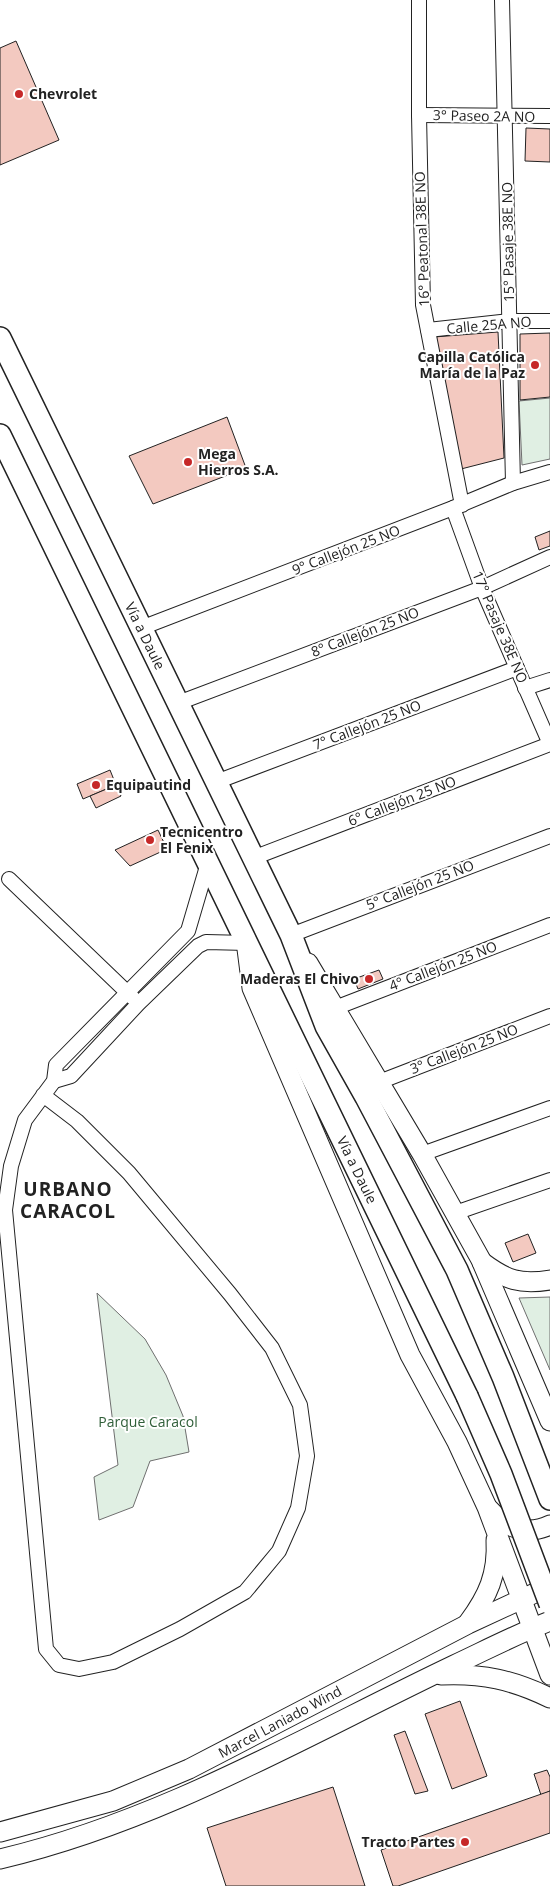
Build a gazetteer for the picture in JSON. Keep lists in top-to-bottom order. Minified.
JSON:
{"streets":{"main road":["Vía a Daule","Marcel Laniado Wind"],"street":["3° Paseo 2A NO","16° Peatonal 38E NO","15° Pasaje 38E NO","Calle 25A NO","9° Callejón 25 NO","17° Pasaje 38E NO","8° Callejón 25 NO","7° Callejón 25 NO","6° Callejón 25 NO","5° Callejón 25 NO","4° Callejón 25 NO","3° Callejón 25 NO"]},"crossings":[["3° Paseo 2A NO","16° Peatonal 38E NO"],["3° Paseo 2A NO","15° Pasaje 38E NO"],["16° Peatonal 38E NO","Calle 25A NO"],["16° Peatonal 38E NO","9° Callejón 25 NO"],["16° Peatonal 38E NO","17° Pasaje 38E NO"],["15° Pasaje 38E NO","Calle 25A NO"],["15° Pasaje 38E NO","9° Callejón 25 NO"],["9° Callejón 25 NO","17° Pasaje 38E NO"],["9° Callejón 25 NO","Vía a Daule"],["17° Pasaje 38E NO","8° Callejón 25 NO"],["17° Pasaje 38E NO","7° Callejón 25 NO"],["17° Pasaje 38E NO","6° Callejón 25 NO"],["8° Callejón 25 NO","Vía a Daule"],["Vía a Daule","7° Callejón 25 NO"],["Vía a Daule","6° Callejón 25 NO"],["Vía a Daule","5° Callejón 25 NO"],["Vía a Daule","4° Callejón 25 NO"],["Vía a Daule","3° Callejón 25 NO"]],"districts":["URBANO CARACOL"],"parks":["Parque Caracol"],"places":["Chevrolet","Capilla Católica María de la Paz","Mega Hierros S.A.","Equipautind","Tecnicentro El Fenix","Maderas El Chivo","Tracto Partes"]}
